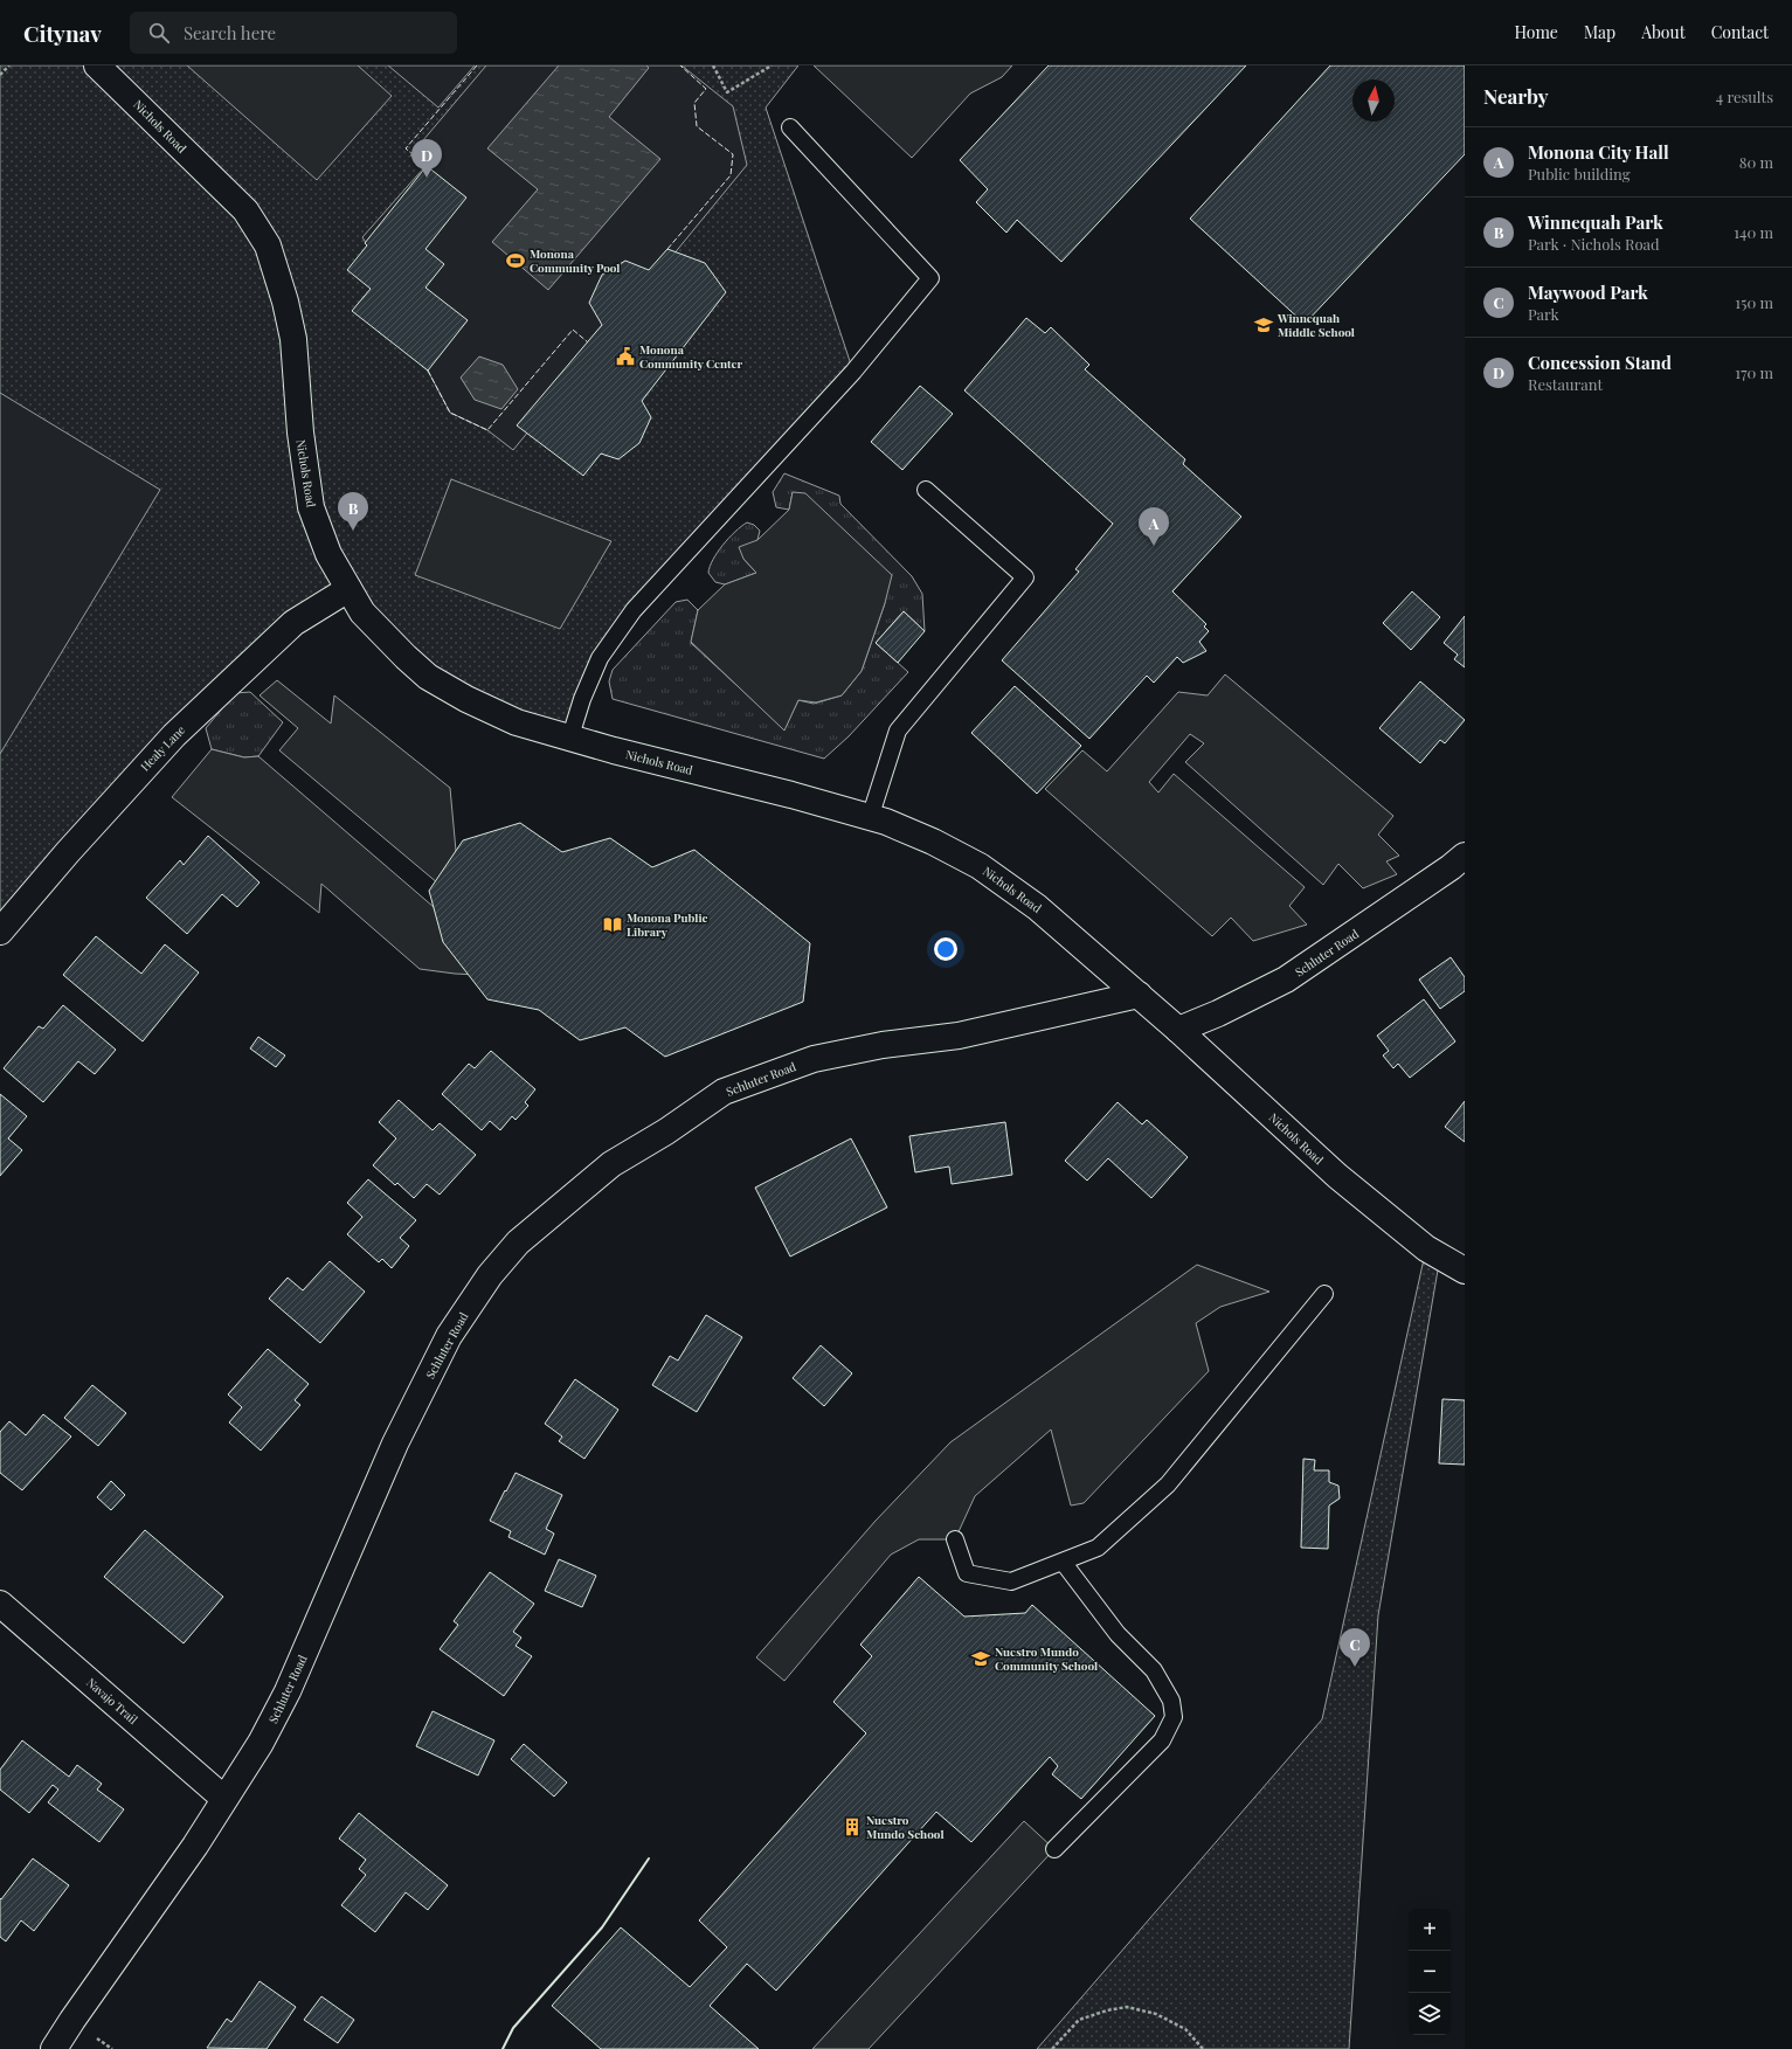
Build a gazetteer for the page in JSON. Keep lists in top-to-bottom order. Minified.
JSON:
{"streets":{"street":["Nichols Road","Healy Lane","Schluter Road","Navajo Trail"]},"crossings":[["Nichols Road","Healy Lane"],["Nichols Road","Schluter Road"],["Schluter Road","Navajo Trail"]],"places":{"sports":["Monona Community Pool"],"school or university":["Winnequah Middle School","Nuestro Mundo Community School"],"public building":["Monona Community Center"],"library":["Monona Public Library"],"building":["Nuestro Mundo School"]},"north":"top","page":{"header":"Citynav","search":"Search here","nav":["Home","Map","About","Contact"],"heading":["Nearby","4 results"],"list":[{"mark":"A","name":"Monona City Hall","note":"Public building","value":"80 m"},{"mark":"B","name":"Winnequah Park","note":"Park · Nichols Road","value":"140 m"},{"mark":"C","name":"Maywood Park","note":"Park","value":"150 m"},{"mark":"D","name":"Concession Stand","note":"Restaurant","value":"170 m"}],"pins":["D","B","A","C"],"map_buttons":["+","−"]}}
